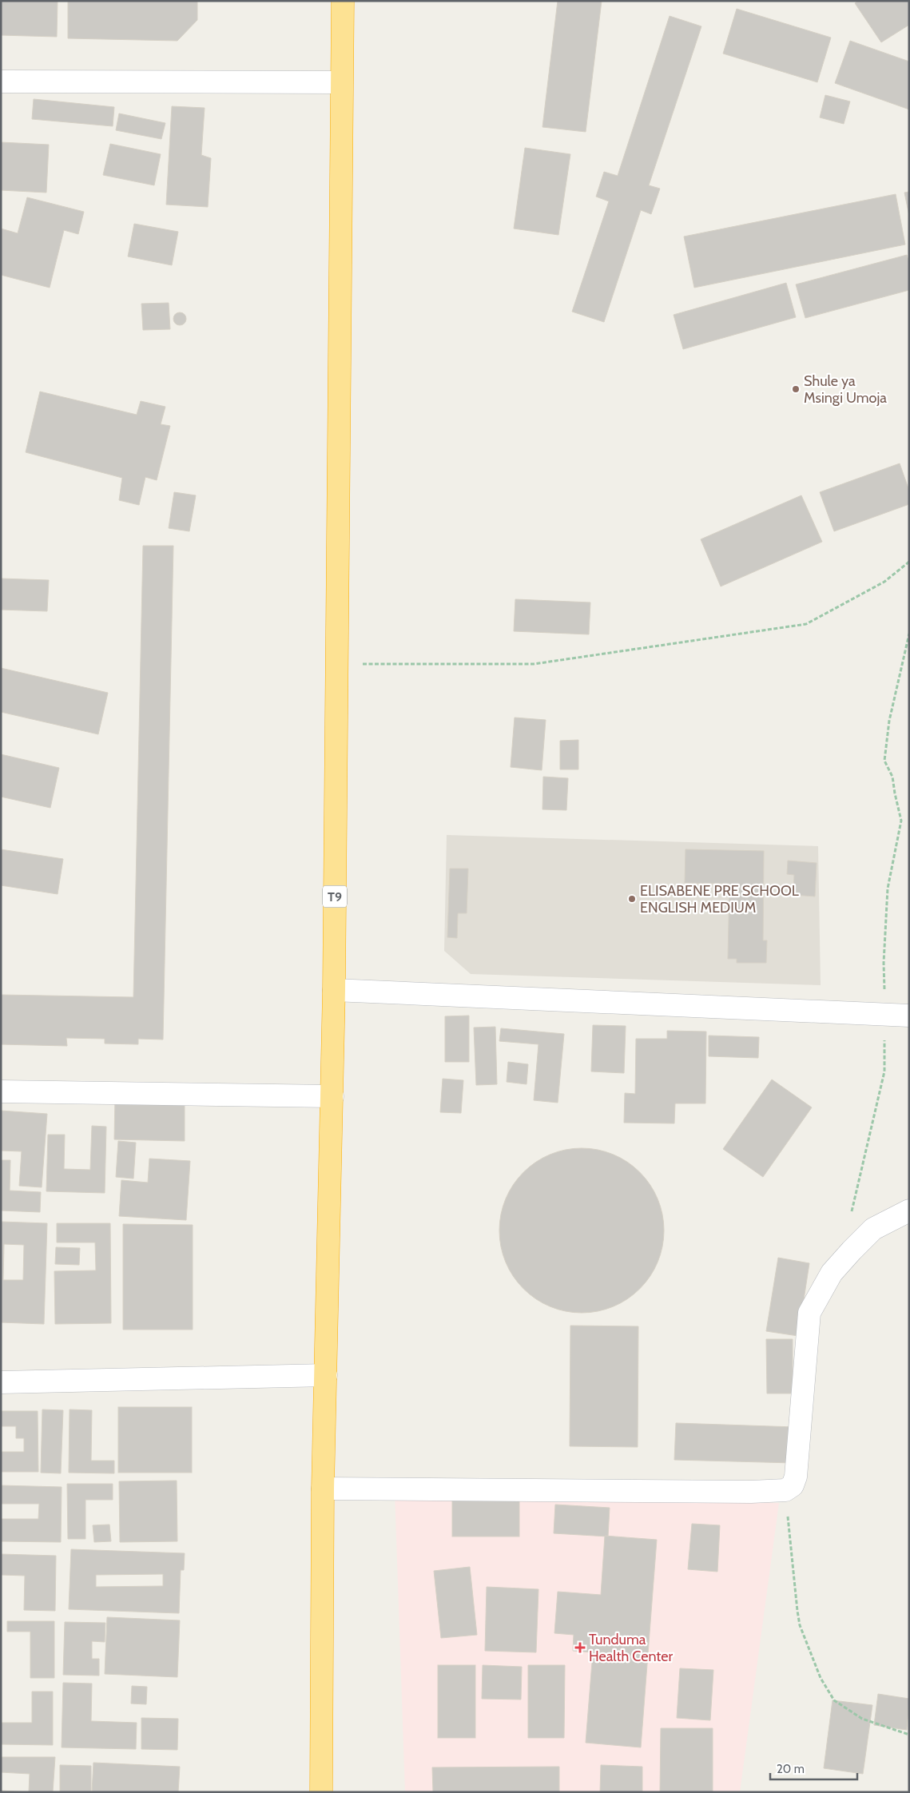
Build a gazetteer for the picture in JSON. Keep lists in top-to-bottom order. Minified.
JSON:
{"streets":{"highway":["T9"]},"places":{"other":["Shule ya Msingi Umoja","ELISABENE PRE SCHOOL ENGLISH MEDIUM"],"health":["Tunduma Health Center"]},"scale_bar":"20 m"}
